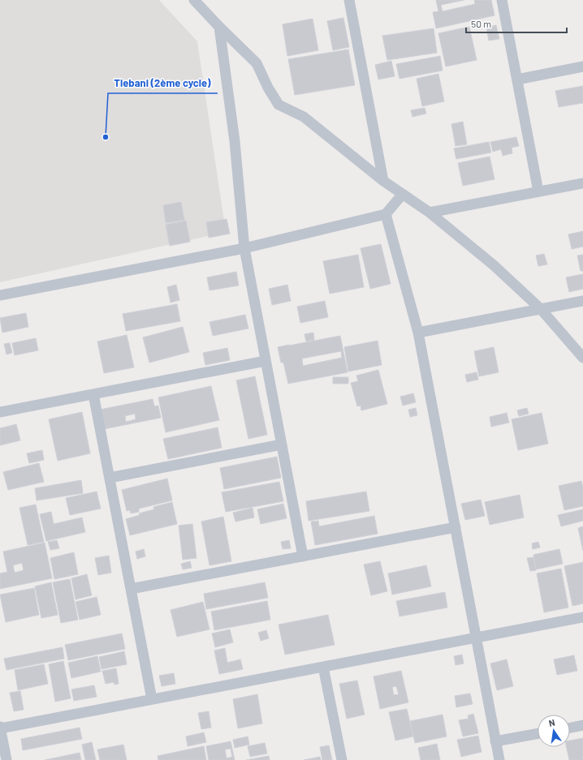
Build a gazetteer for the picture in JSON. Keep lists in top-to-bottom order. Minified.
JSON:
{"places":["Tiebani (2ème cycle)"],"scale_bar":"50 m","north":"top"}
